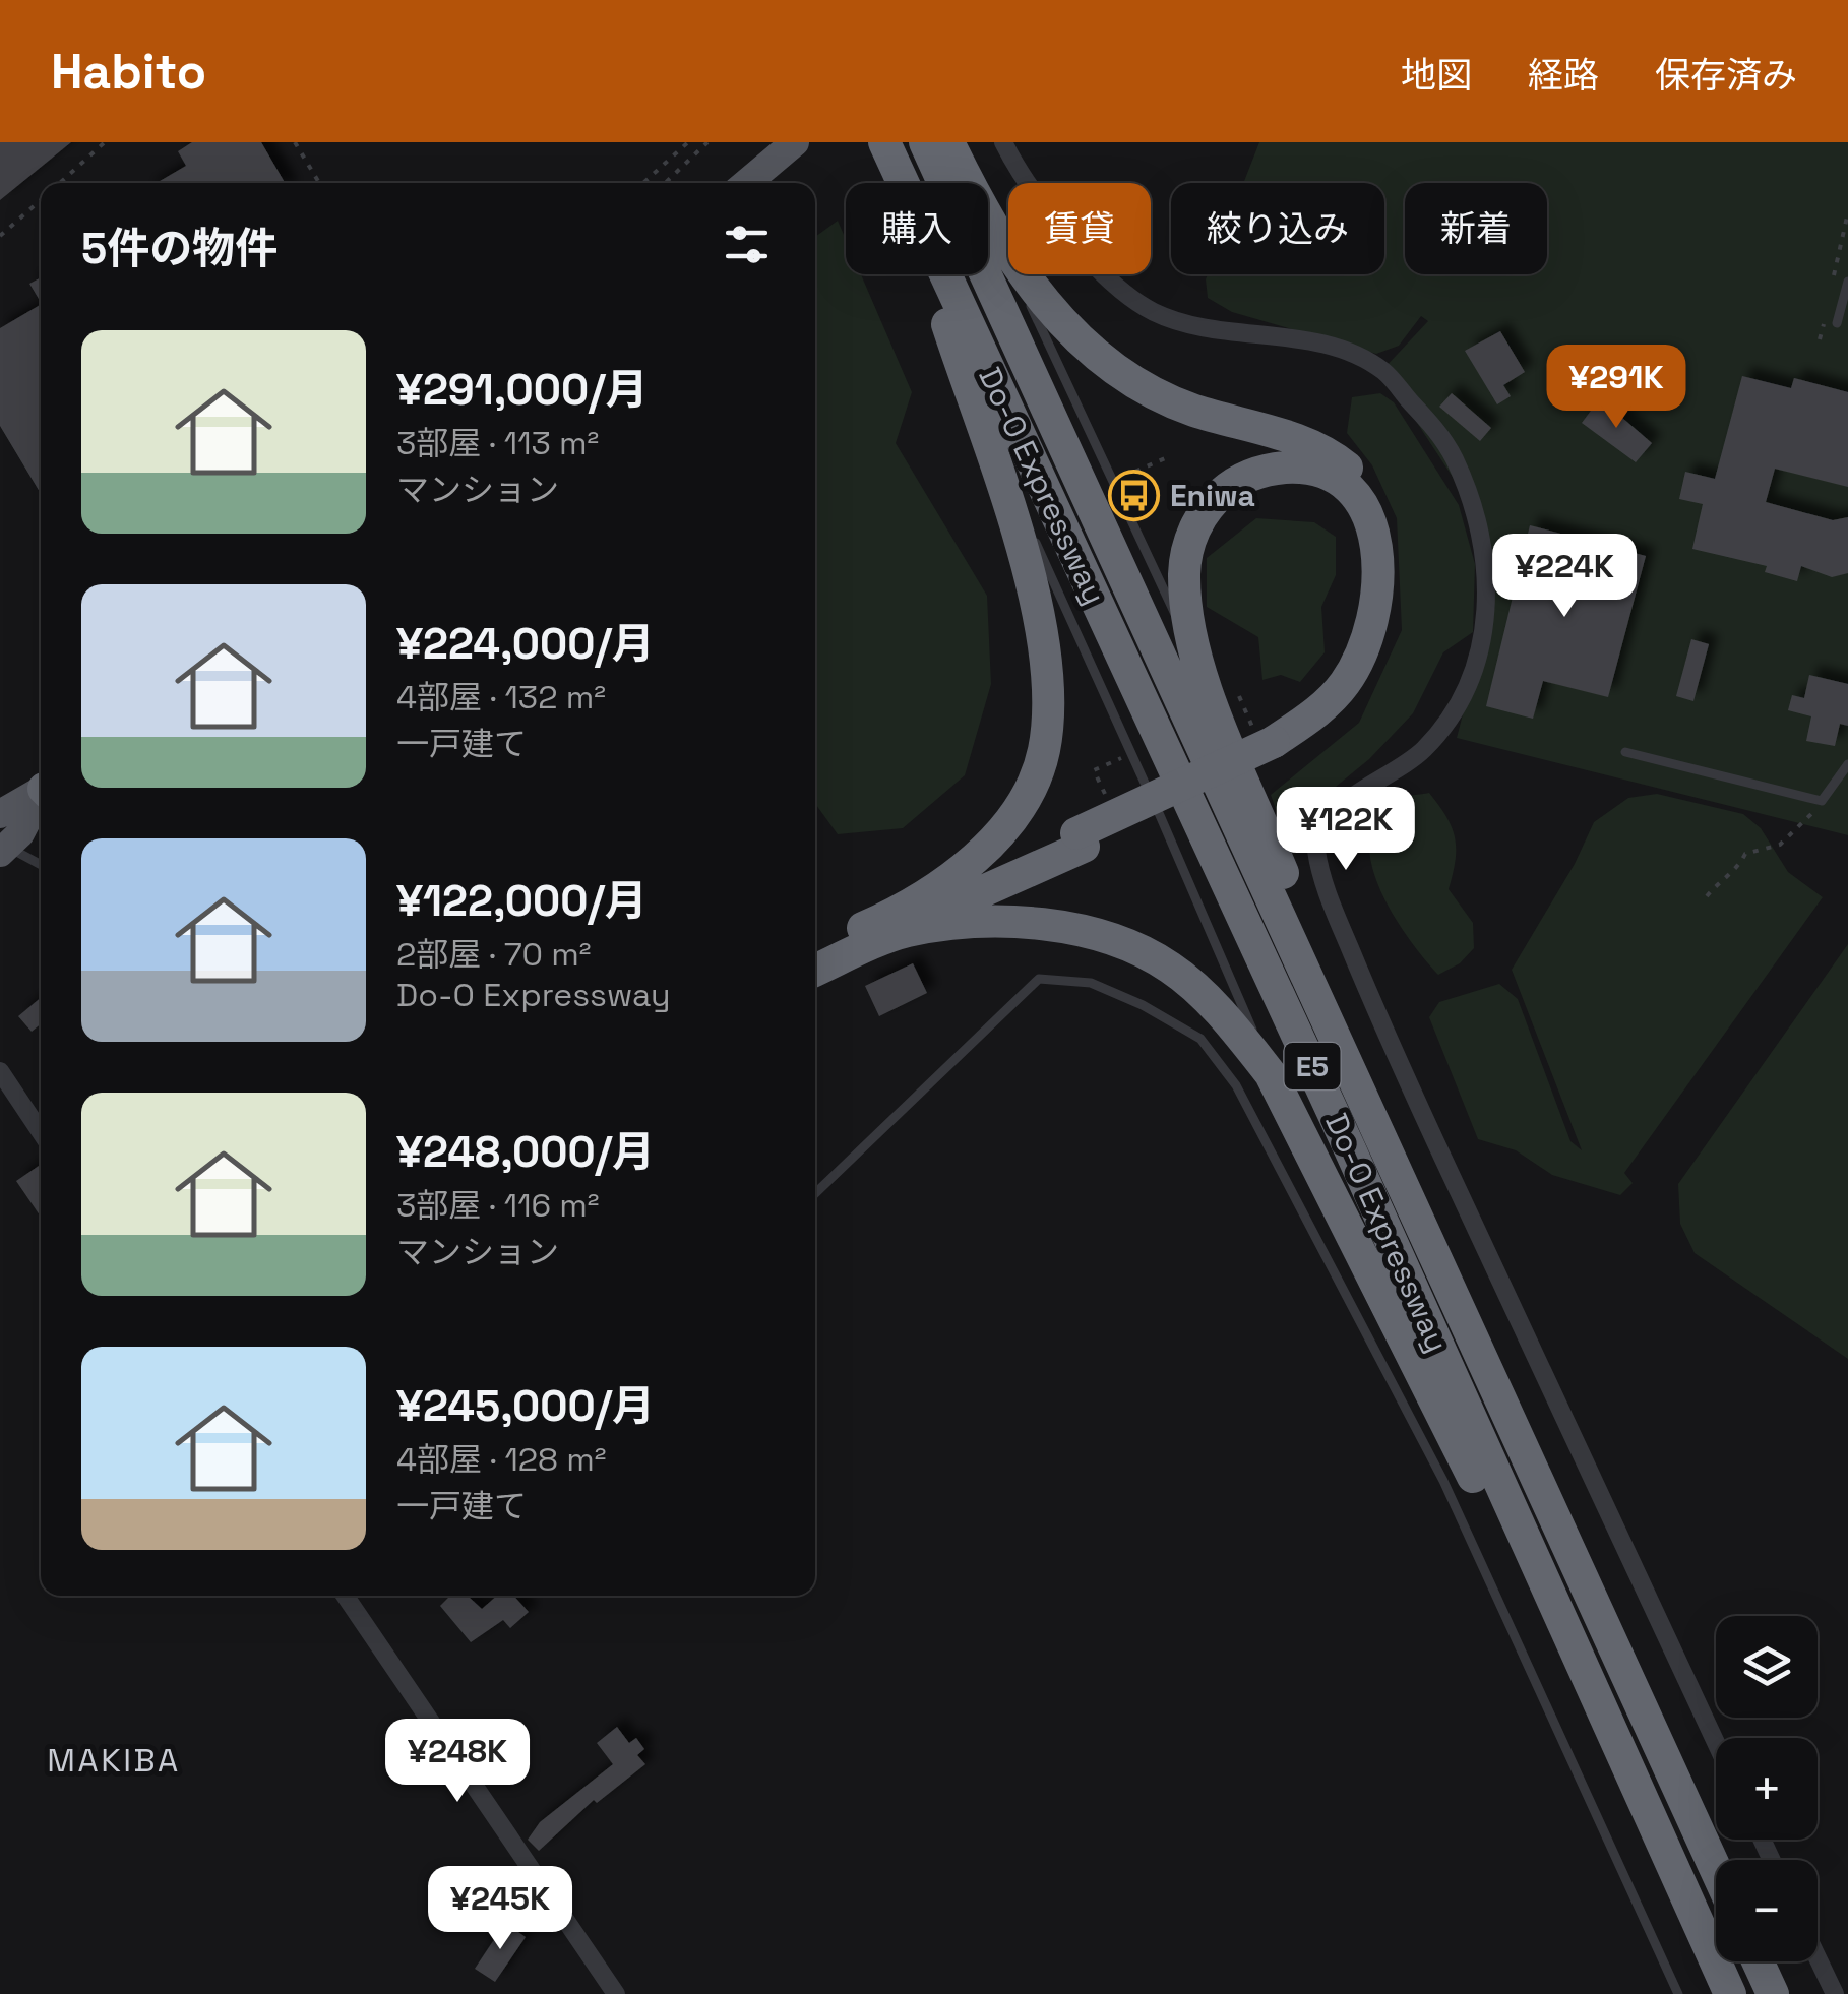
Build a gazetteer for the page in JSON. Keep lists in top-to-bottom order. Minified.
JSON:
{"streets":{"highway":["Do-O Expressway","E5"]},"districts":["MAKIBA"],"places":{"bus stop":["Eniwa"]},"page":{"header":"Habito","nav":["地図","経路","保存済み"],"chip":["購入","賃貸","絞り込み","新着"],"heading":"5件の物件","list":[{"name":"¥291,000/月","note":"3部屋 · 113 m² · マンション"},{"name":"¥224,000/月","note":"4部屋 · 132 m² · 一戸建て"},{"name":"¥122,000/月","note":"2部屋 · 70 m² · Do-O Expressway"},{"name":"¥248,000/月","note":"3部屋 · 116 m² · マンション"},{"name":"¥245,000/月","note":"4部屋 · 128 m² · 一戸建て"}],"price":["¥291K","¥224K","¥122K","¥248K","¥245K"],"map_buttons":["+","−"]}}
